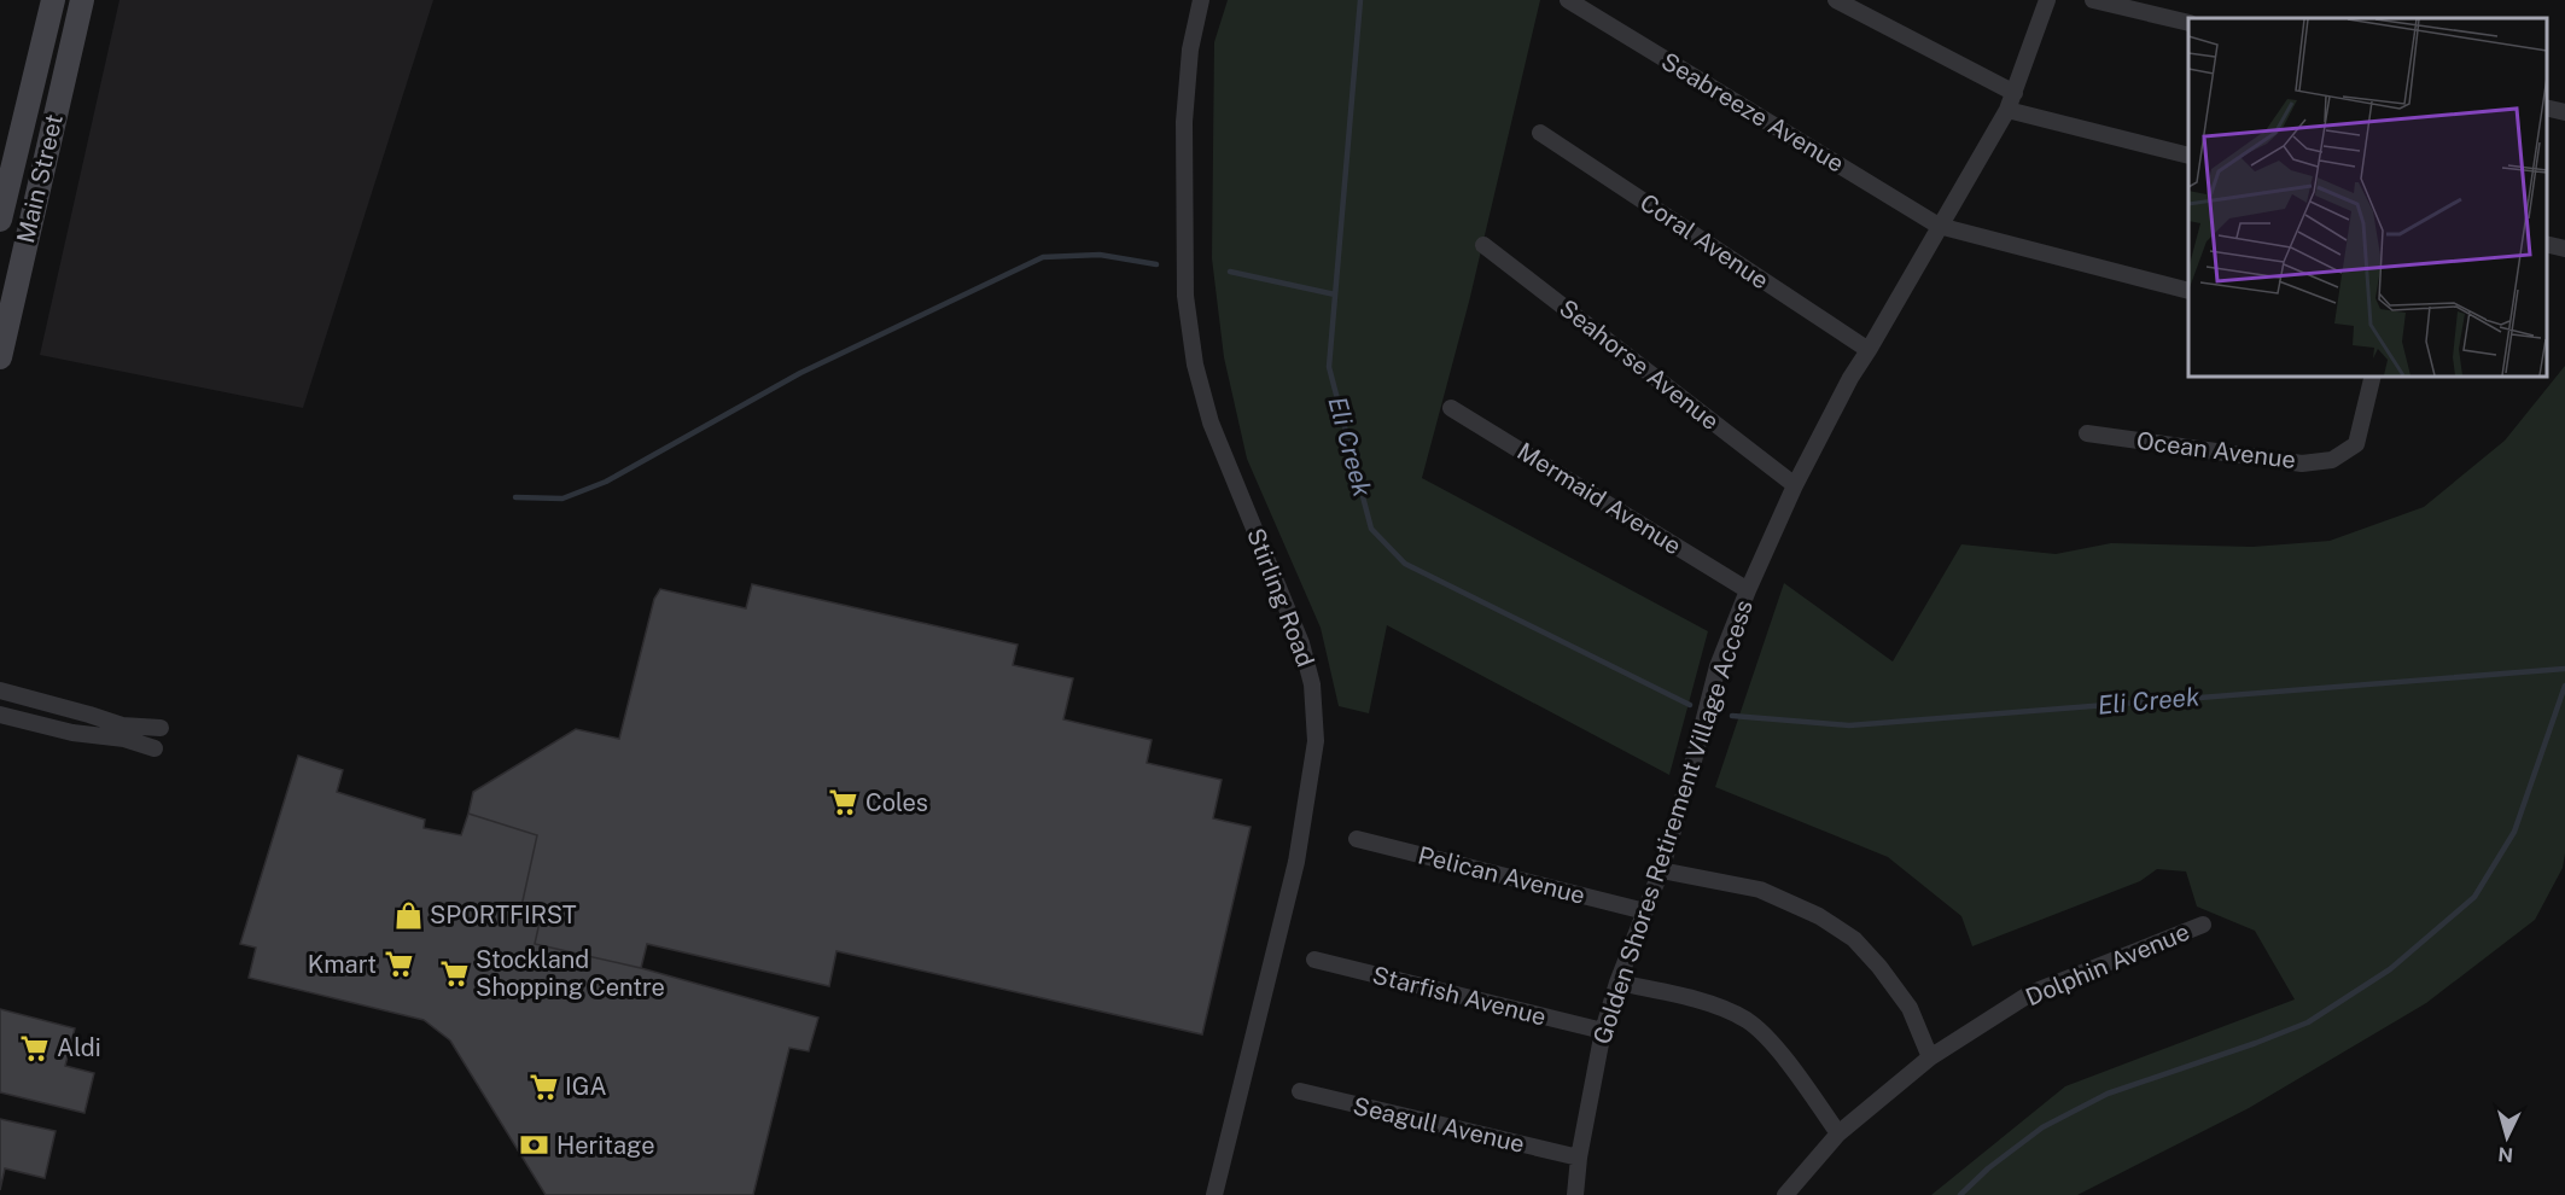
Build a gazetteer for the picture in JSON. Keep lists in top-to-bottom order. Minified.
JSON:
{"streets":{"main road":["Main Street"],"street":["Seabreeze Avenue","Coral Avenue","Seahorse Avenue","Ocean Avenue","Mermaid Avenue","Stirling Road","Golden Shores Retirement Village Access","Pelican Avenue","Dolphin Avenue","Starfish Avenue","Seagull Avenue"]},"crossings":[["Seabreeze Avenue","Golden Shores Retirement Village Access"],["Coral Avenue","Golden Shores Retirement Village Access"],["Seahorse Avenue","Golden Shores Retirement Village Access"],["Mermaid Avenue","Golden Shores Retirement Village Access"],["Golden Shores Retirement Village Access","Pelican Avenue"],["Golden Shores Retirement Village Access","Starfish Avenue"],["Golden Shores Retirement Village Access","Seagull Avenue"]],"water":["Eli Creek"],"places":{"supermarket":["Coles","Kmart","Stockland Shopping Centre","Aldi","IGA"],"shop":["SPORTFIRST"],"bank":["Heritage"]},"north":"bottom"}
